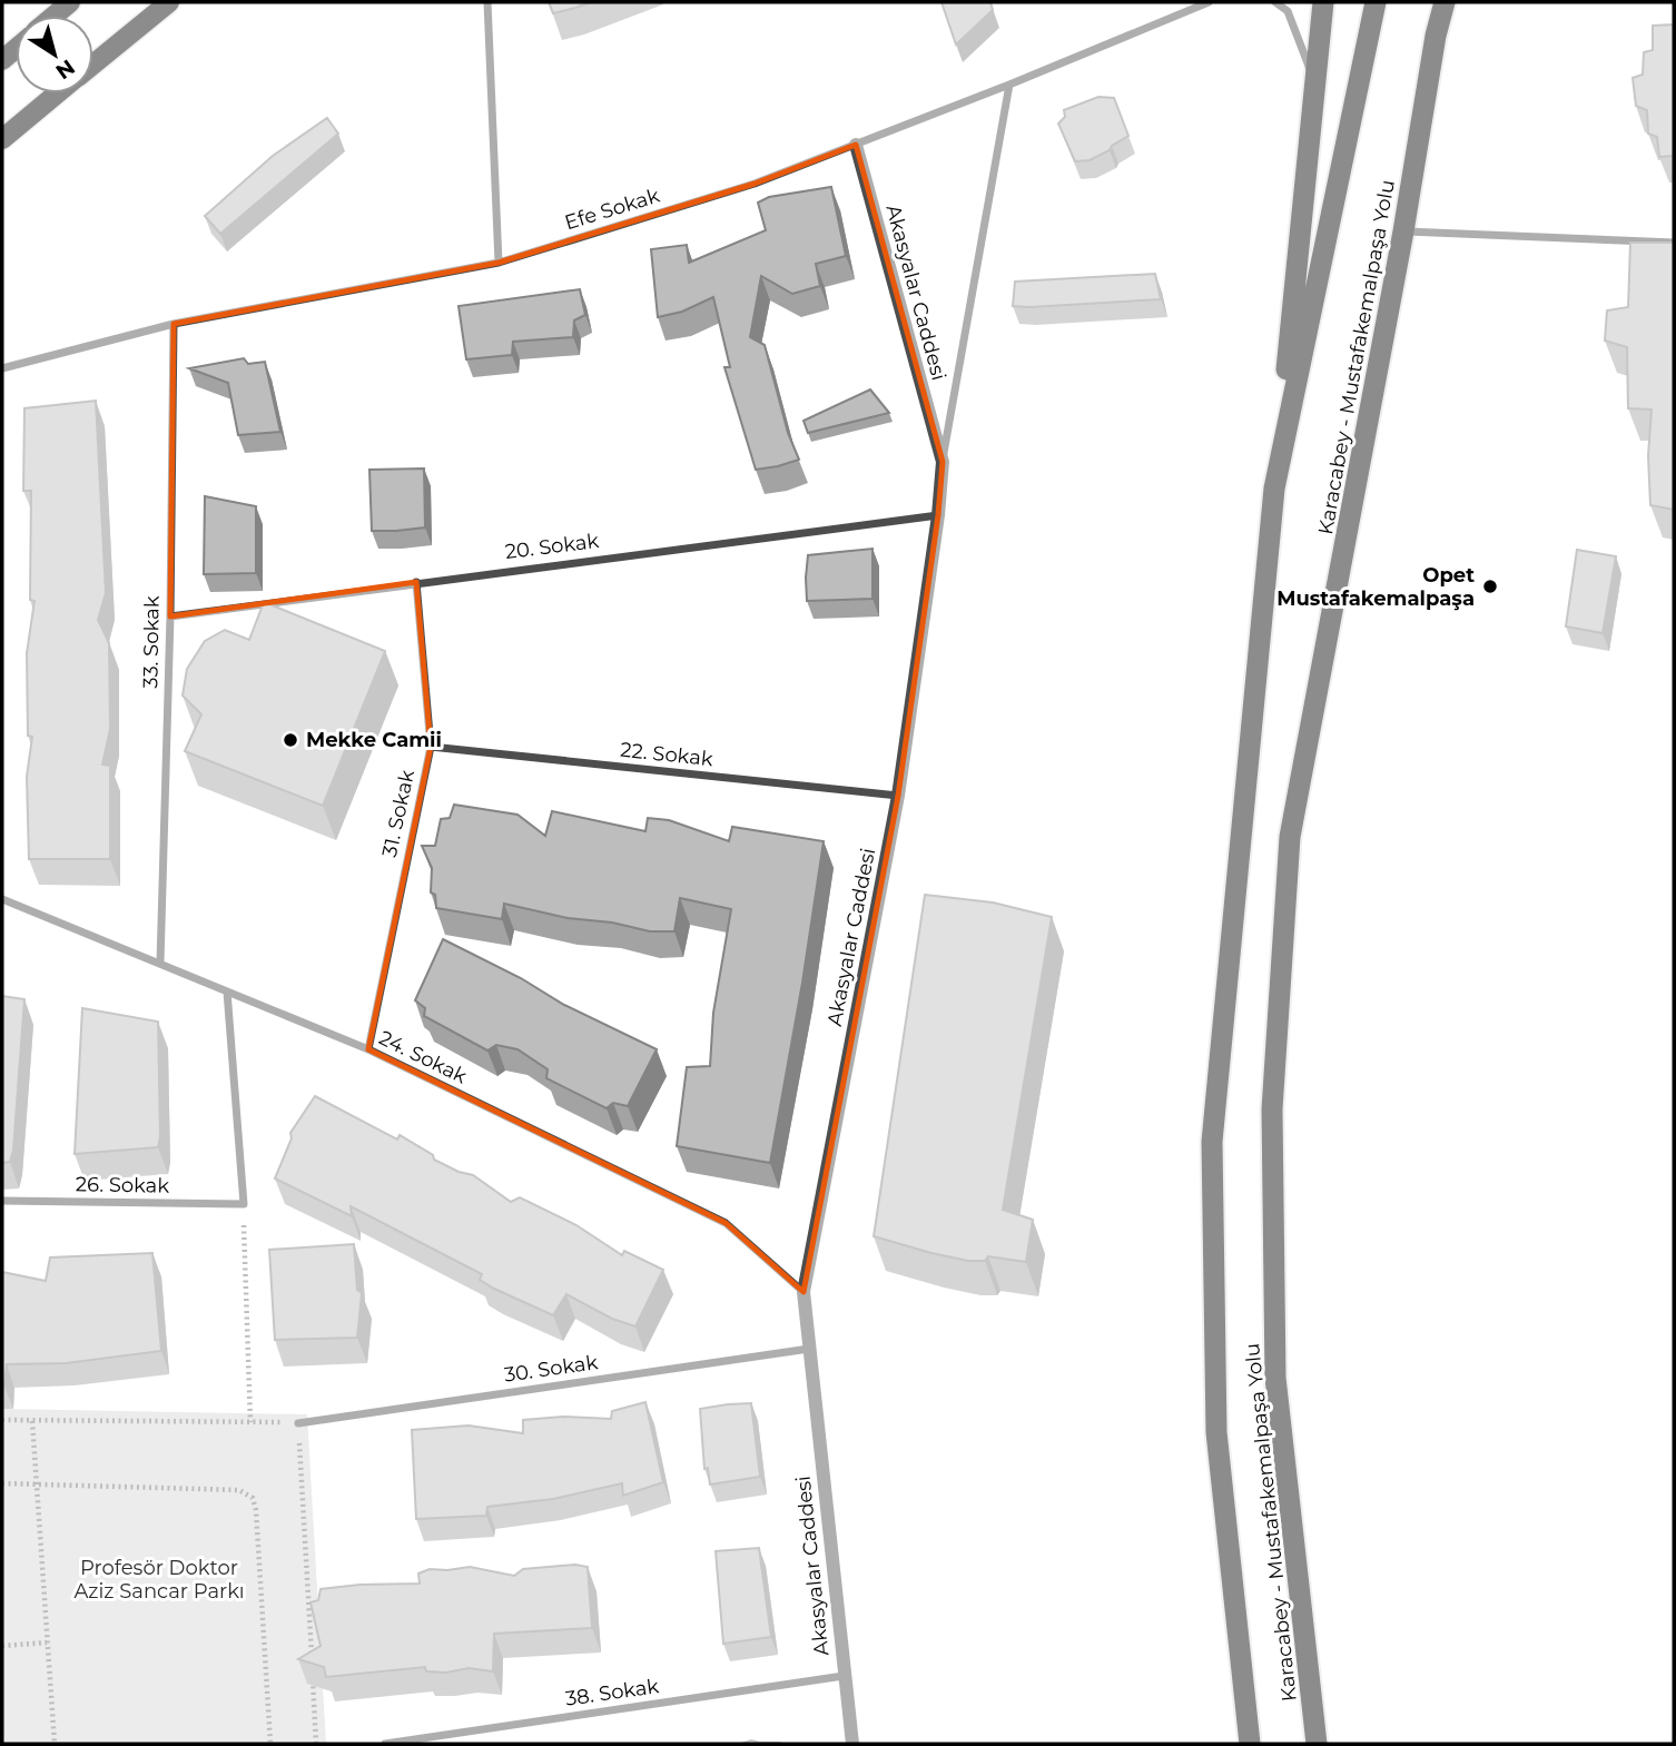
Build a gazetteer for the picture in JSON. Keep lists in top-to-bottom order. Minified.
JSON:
{"streets":{"highway":["Karacabey - Mustafakemalpaşa Yolu"],"street":["Efe Sokak","Akasyalar Caddesi","20. Sokak","33. Sokak","22. Sokak","31. Sokak","24. Sokak","26. Sokak","30. Sokak","38. Sokak"]},"crossings":[["Efe Sokak","Akasyalar Caddesi"],["Efe Sokak","33. Sokak"],["Akasyalar Caddesi","20. Sokak"],["Akasyalar Caddesi","22. Sokak"],["Akasyalar Caddesi","24. Sokak"],["Akasyalar Caddesi","30. Sokak"],["Akasyalar Caddesi","38. Sokak"],["20. Sokak","33. Sokak"],["20. Sokak","31. Sokak"],["33. Sokak","24. Sokak"],["22. Sokak","31. Sokak"],["31. Sokak","24. Sokak"]],"parks":["Profesör Doktor Aziz Sancar Parkı"],"places":["Opet Mustafakemalpaşa","Mekke Camii"],"north":"bottom right"}
